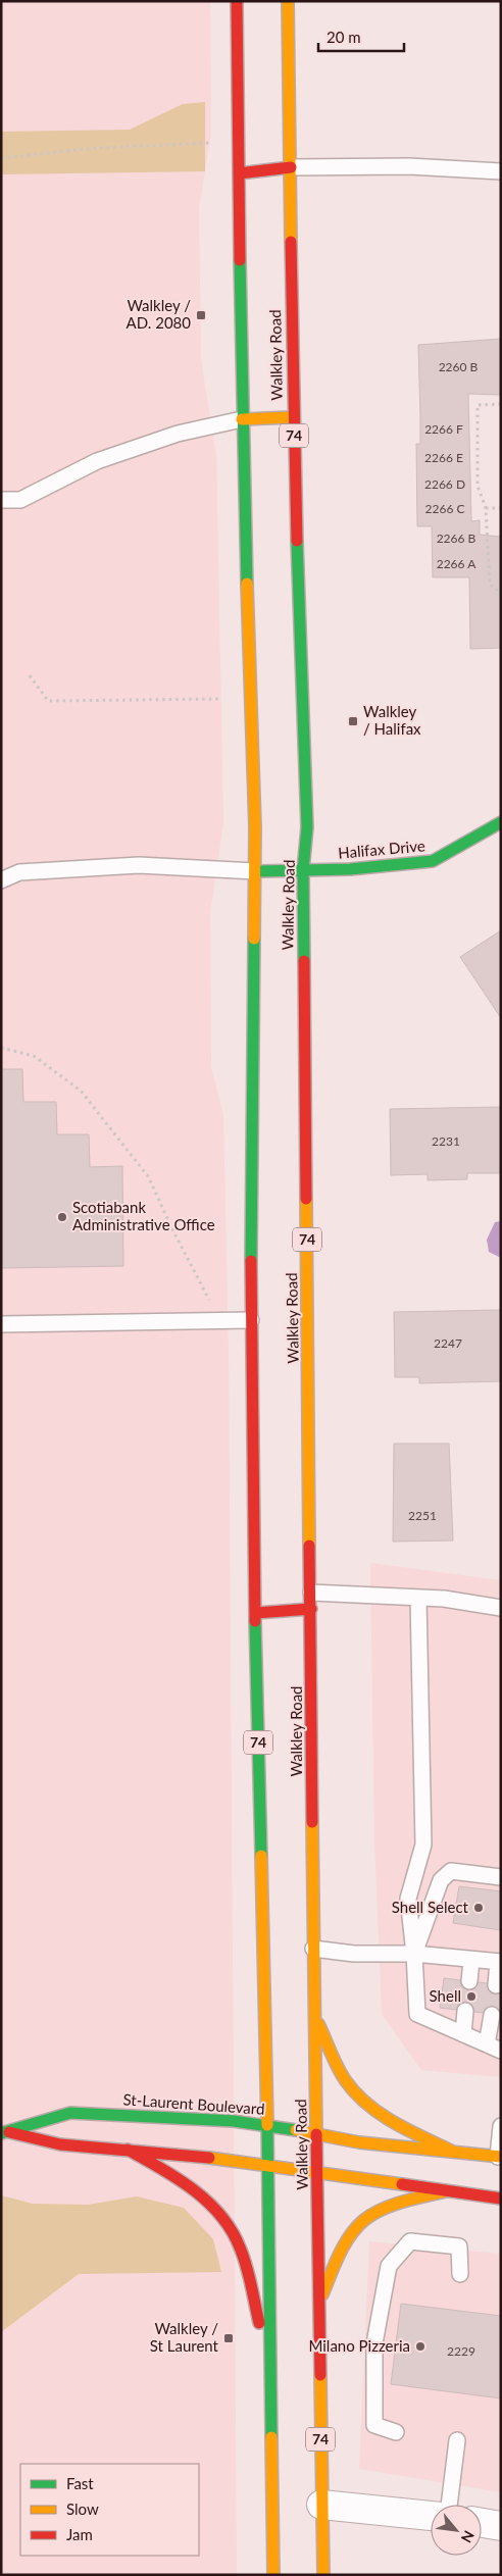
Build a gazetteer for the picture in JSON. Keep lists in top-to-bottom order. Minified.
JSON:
{"streets":{"main road":["Walkley Road","74","Halifax Drive","St-Laurent Boulevard"]},"crossings":[["Walkley Road","Halifax Drive"],["Walkley Road","St-Laurent Boulevard"],["74","Halifax Drive"],["74","St-Laurent Boulevard"]],"places":{"transit":["Walkley / AD. 2080","Walkley / Halifax","Walkley / St Laurent"],"other":["Scotiabank Administrative Office","Shell Select","Shell","Milano Pizzeria"]},"house_numbers":["2260 B","2266 F","2266 E","2266 D","2266 C","2266 B","2266 A","2231","2247","2251","2229"],"legend":["Fast","Slow","Jam"],"scale_bar":"20 m","north":"bottom right"}
